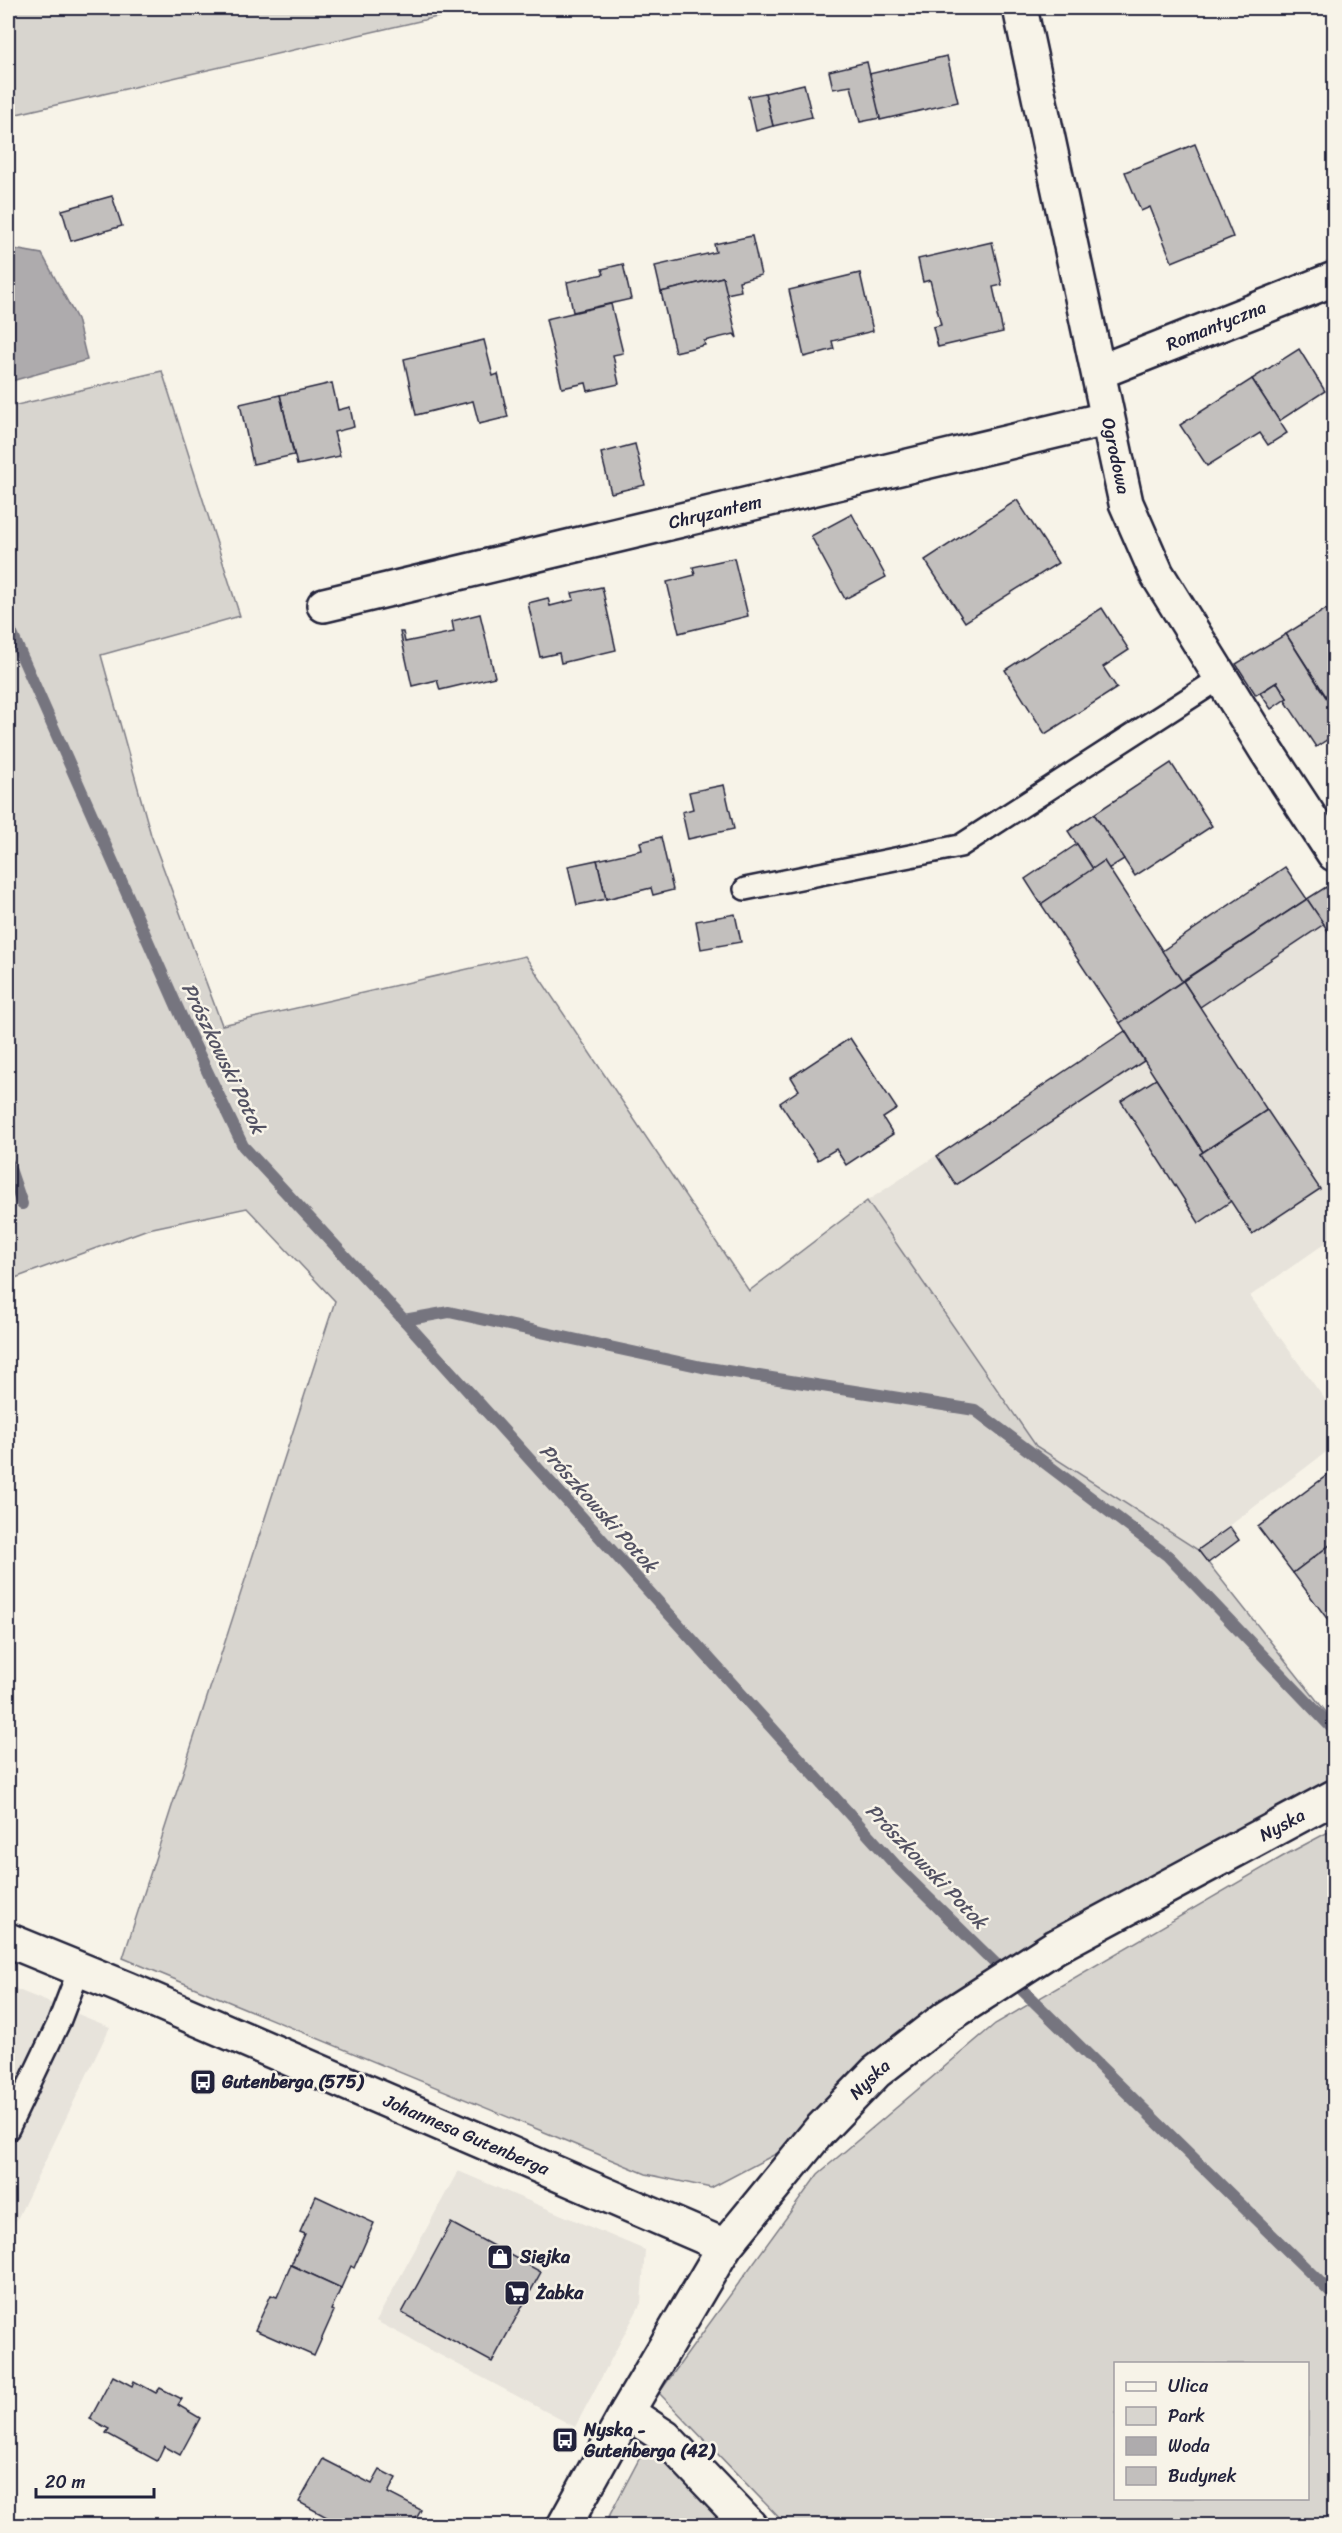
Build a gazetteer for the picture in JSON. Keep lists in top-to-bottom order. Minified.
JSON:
{"streets":{"street":["Romantyczna","Ogrodowa","Chryzantem","Nyska","Johannesa Gutenberga"]},"crossings":[["Romantyczna","Ogrodowa"],["Ogrodowa","Chryzantem"],["Nyska","Johannesa Gutenberga"]],"water":["Prószkowski Potok"],"places":{"bus stop":["Gutenberga (575)","Nyska - Gutenberga (42)"],"shop":["Siejka"],"supermarket":["Żabka"]},"legend":["Ulica","Park","Woda","Budynek"],"scale_bar":"20 m"}
